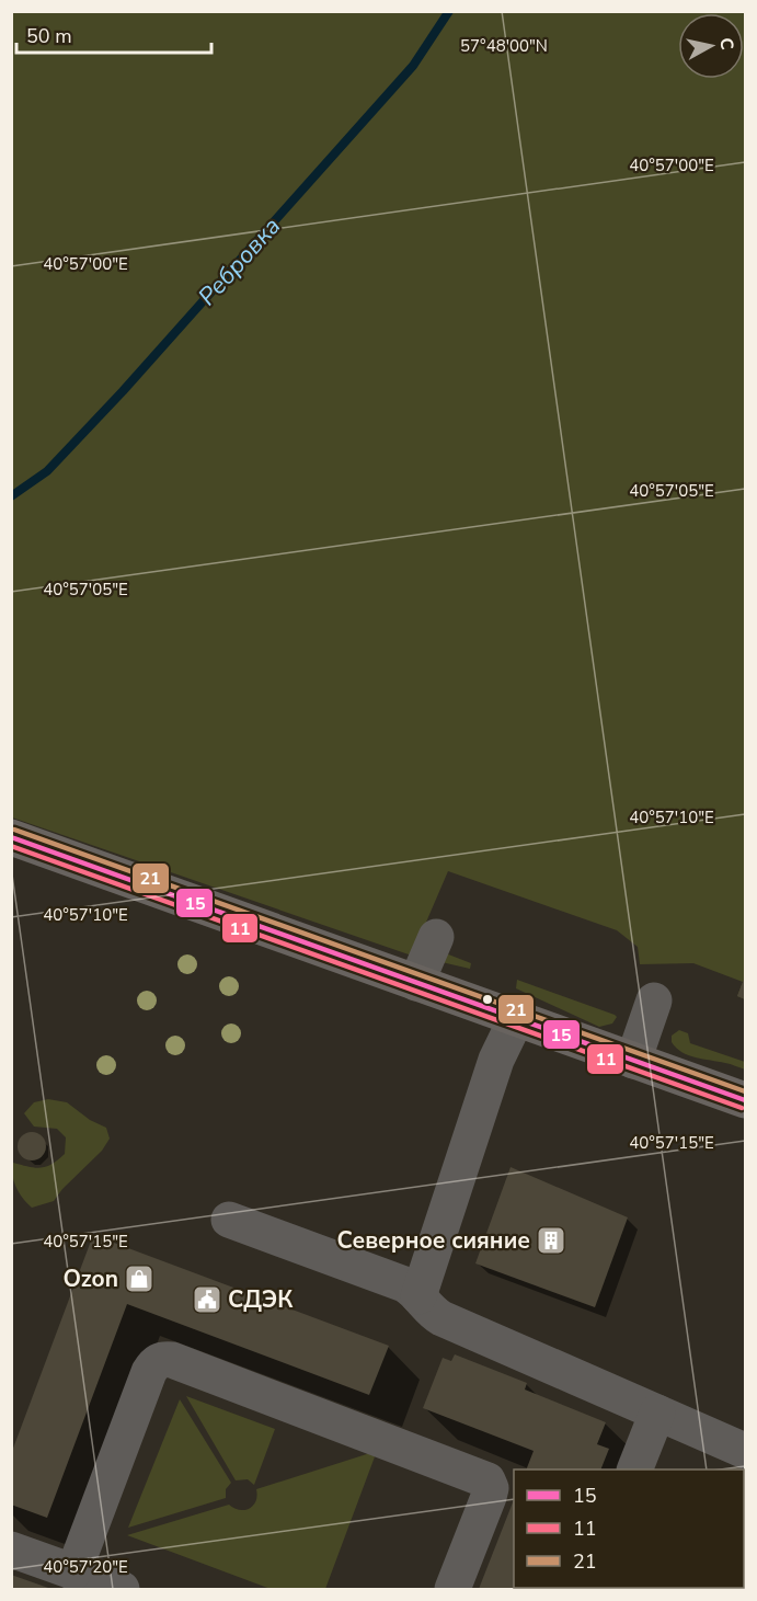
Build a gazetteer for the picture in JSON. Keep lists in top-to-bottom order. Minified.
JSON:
{"water":["Ребровка"],"places":{"building":["Северное сияние"],"shop":["Ozon"],"public building":["СДЭК"]},"lines":["transit line 21","transit line 15","transit line 11"],"legend":["15","11","21"],"scale_bar":"50 m","north":"right","coordinates":["57°48'00\"N","40°57'00\"E","40°57'05\"E","40°57'10\"E","40°57'15\"E","40°57'20\"E"]}
